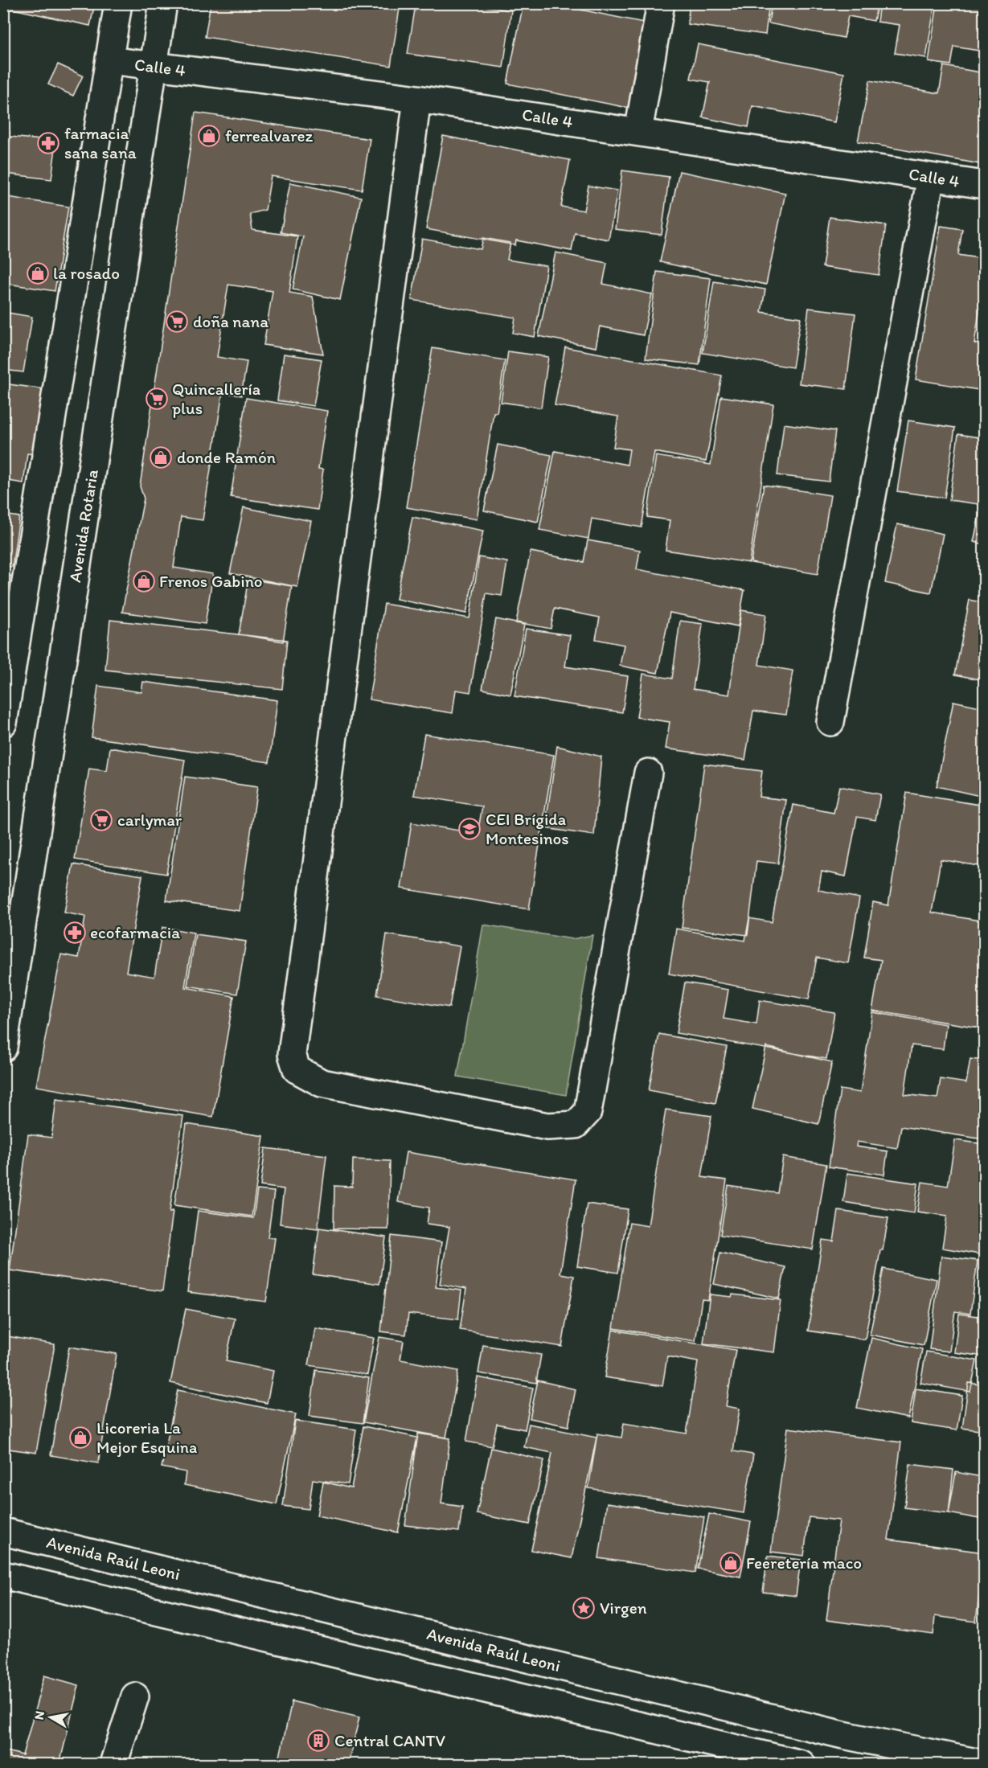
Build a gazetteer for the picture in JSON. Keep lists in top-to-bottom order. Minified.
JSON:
{"streets":{"street":["Calle 4","Avenida Rotaria","Avenida Raúl Leoni"]},"crossings":[["Calle 4","Avenida Rotaria"]],"places":{"shop":["ferrealvarez","la rosado","donde Ramón","Frenos Gabino","Licoreria La Mejor Esquina","Feeretería maco"],"pharmacy":["farmacia sana sana","ecofarmacia"],"supermarket":["doña nana","Quincallería plus","carlymar"],"school or university":["CEI Brígida Montesinos"],"place":["Virgen"],"building":["Central CANTV"]},"north":"left"}
